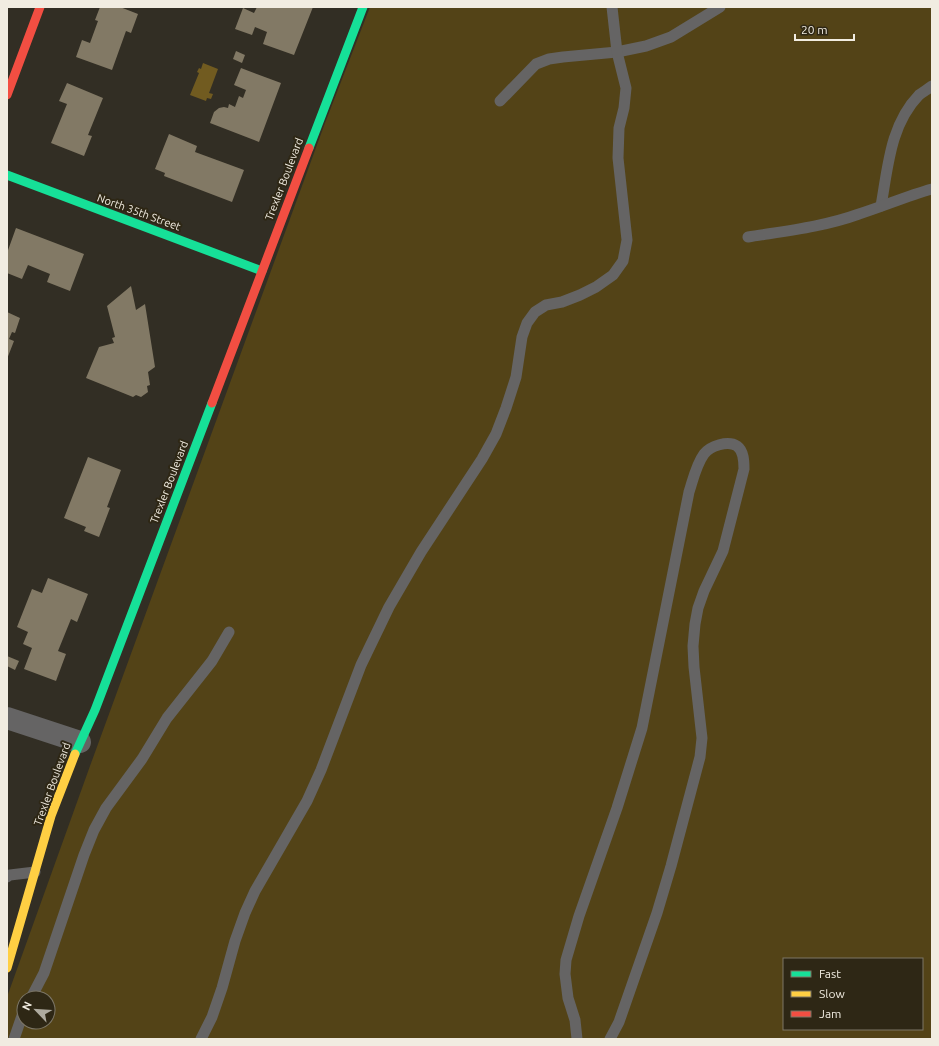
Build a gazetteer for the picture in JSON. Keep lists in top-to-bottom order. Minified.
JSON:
{"streets":{"street":["Trexler Boulevard","North 35th Street"]},"crossings":[["Trexler Boulevard","North 35th Street"]],"legend":["Fast","Slow","Jam"],"scale_bar":"20 m","north":"top left"}
